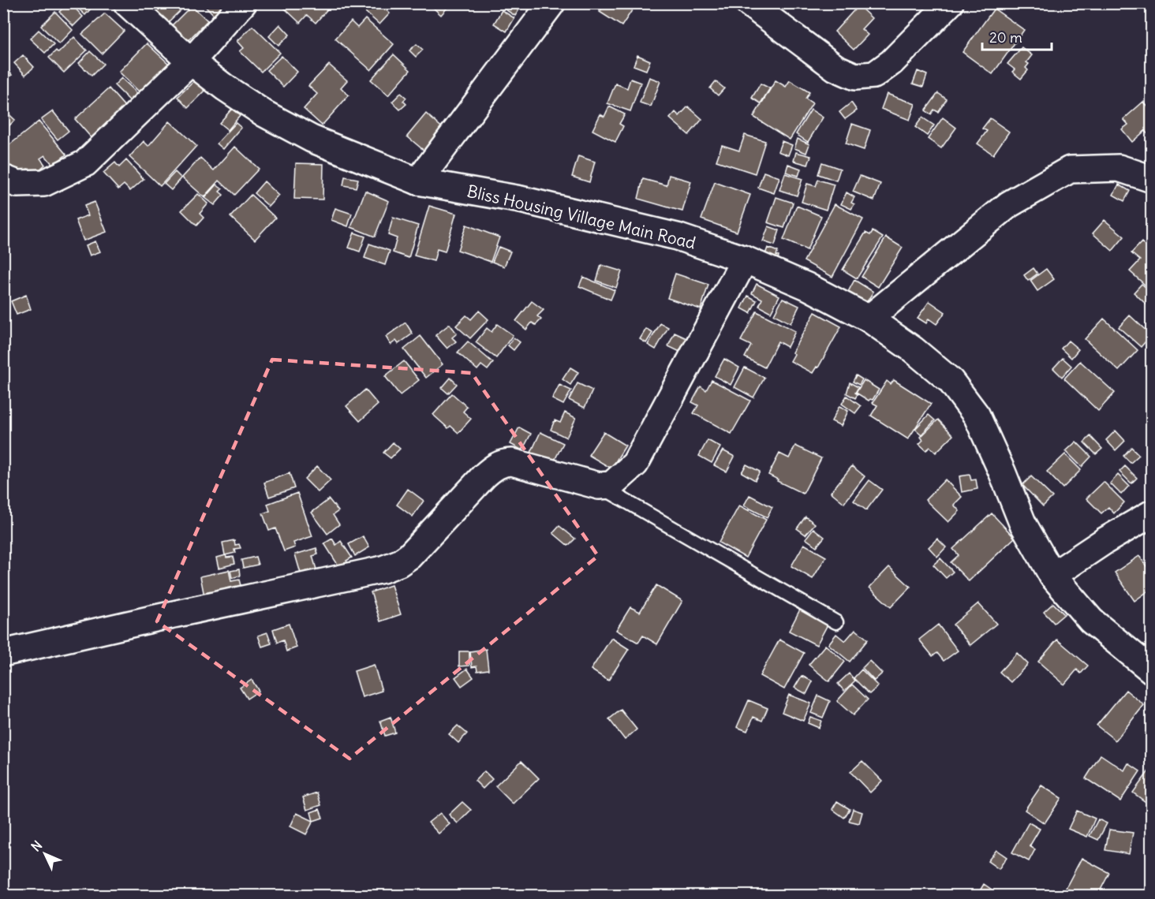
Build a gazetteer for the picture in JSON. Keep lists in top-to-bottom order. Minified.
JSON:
{"streets":{"street":["Bliss Housing Village Main Road"]},"scale_bar":"20 m","north":"top left"}
